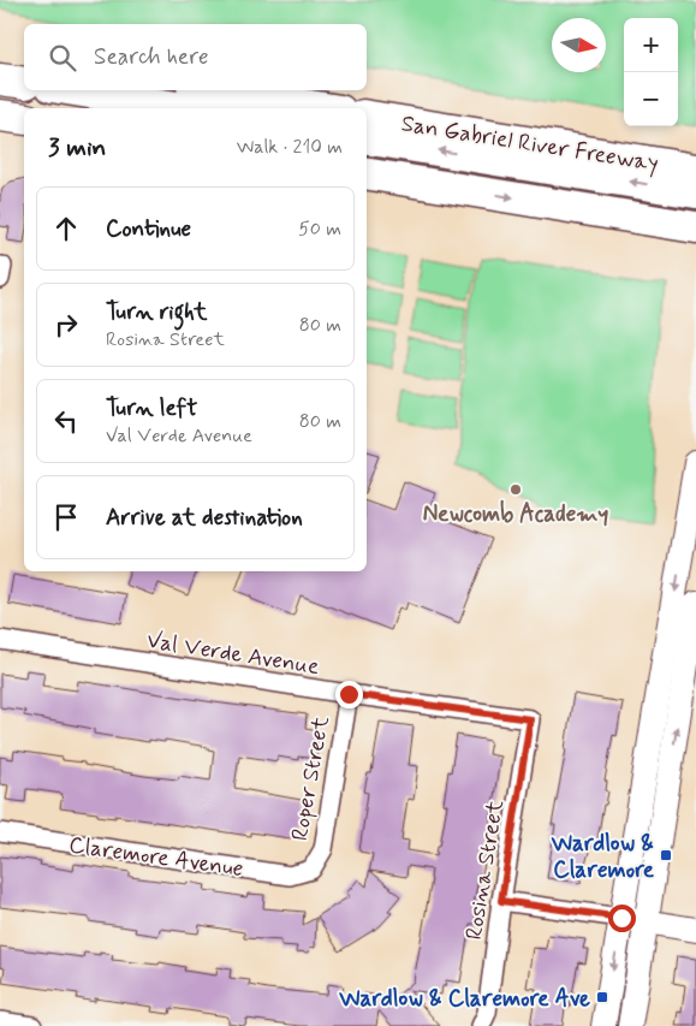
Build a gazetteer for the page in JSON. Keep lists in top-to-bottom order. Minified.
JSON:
{"streets":{"highway":["San Gabriel River Freeway"],"street":["Val Verde Avenue","Roper Street","Claremore Avenue","Rosina Street"]},"crossings":[["Val Verde Avenue","Roper Street"],["Val Verde Avenue","Rosina Street"],["Roper Street","Claremore Avenue"]],"places":{"other":["Newcomb Academy"],"transit":["Wardlow & Claremore","Wardlow & Claremore Ave"]},"north":"right","page":{"map_buttons":["+","−"],"search":"Search here","heading":["3 min","Walk · 210 m"],"list":[["Continue","50 m"],["Turn right","Rosina Street","80 m"],["Turn left","Val Verde Avenue","80 m"],"Arrive at destination"]}}
